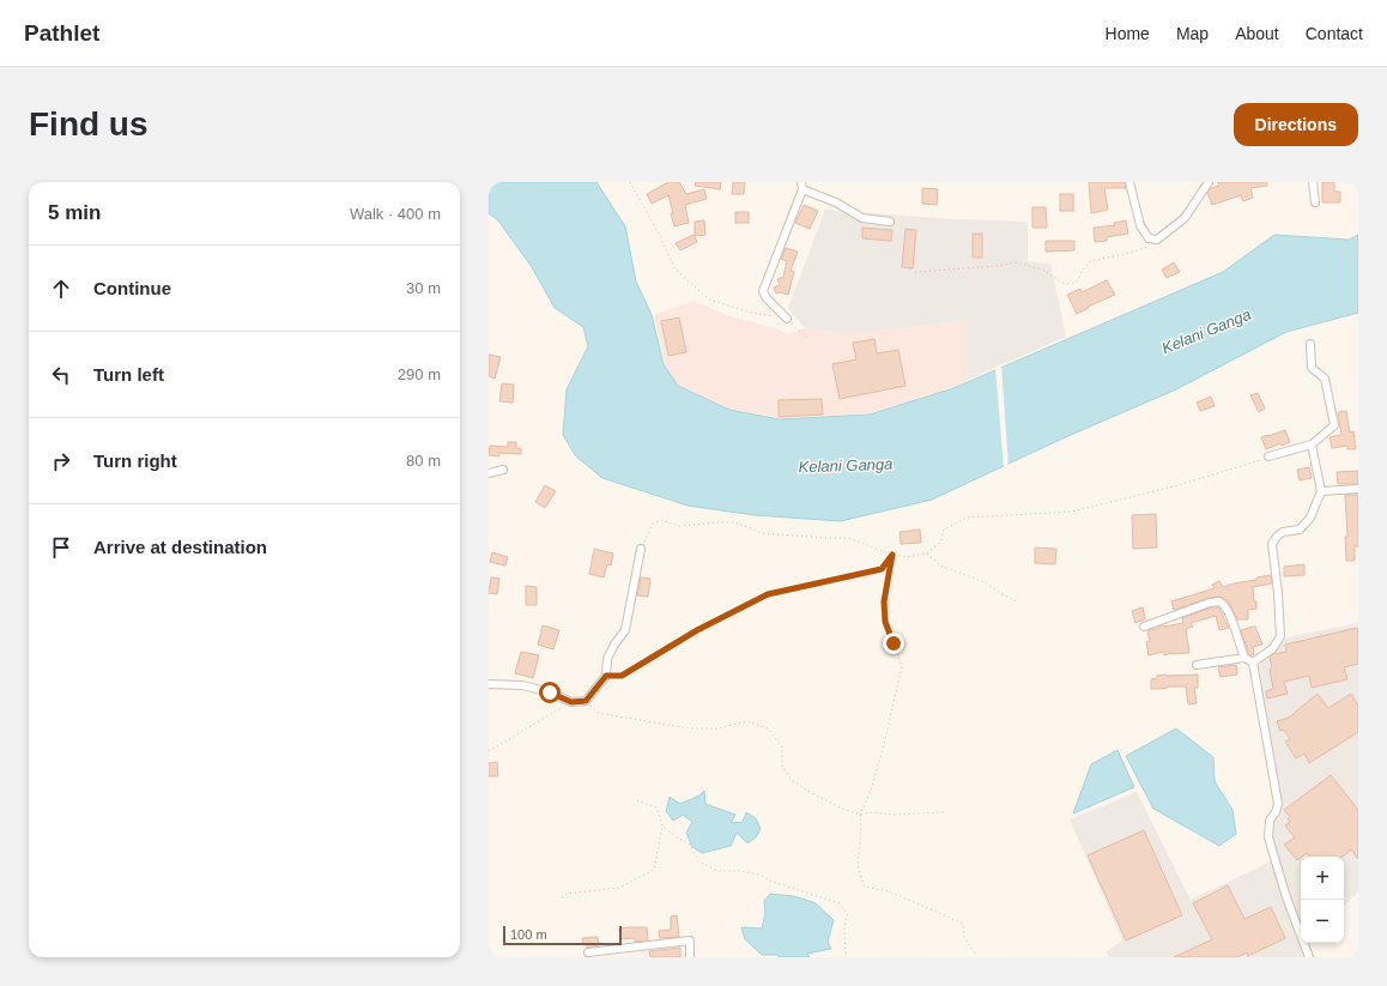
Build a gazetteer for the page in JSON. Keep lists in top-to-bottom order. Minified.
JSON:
{"water":["Kelani Ganga"],"scale_bar":"100 m","page":{"header":"Pathlet","nav":["Home","Map","About","Contact"],"buttons":"Directions","title":"Find us","heading":["5 min","Walk · 400 m"],"list":[["Continue","30 m"],["Turn left","290 m"],["Turn right","80 m"],"Arrive at destination"],"map_buttons":["+","−"],"scale":"100 m"}}
